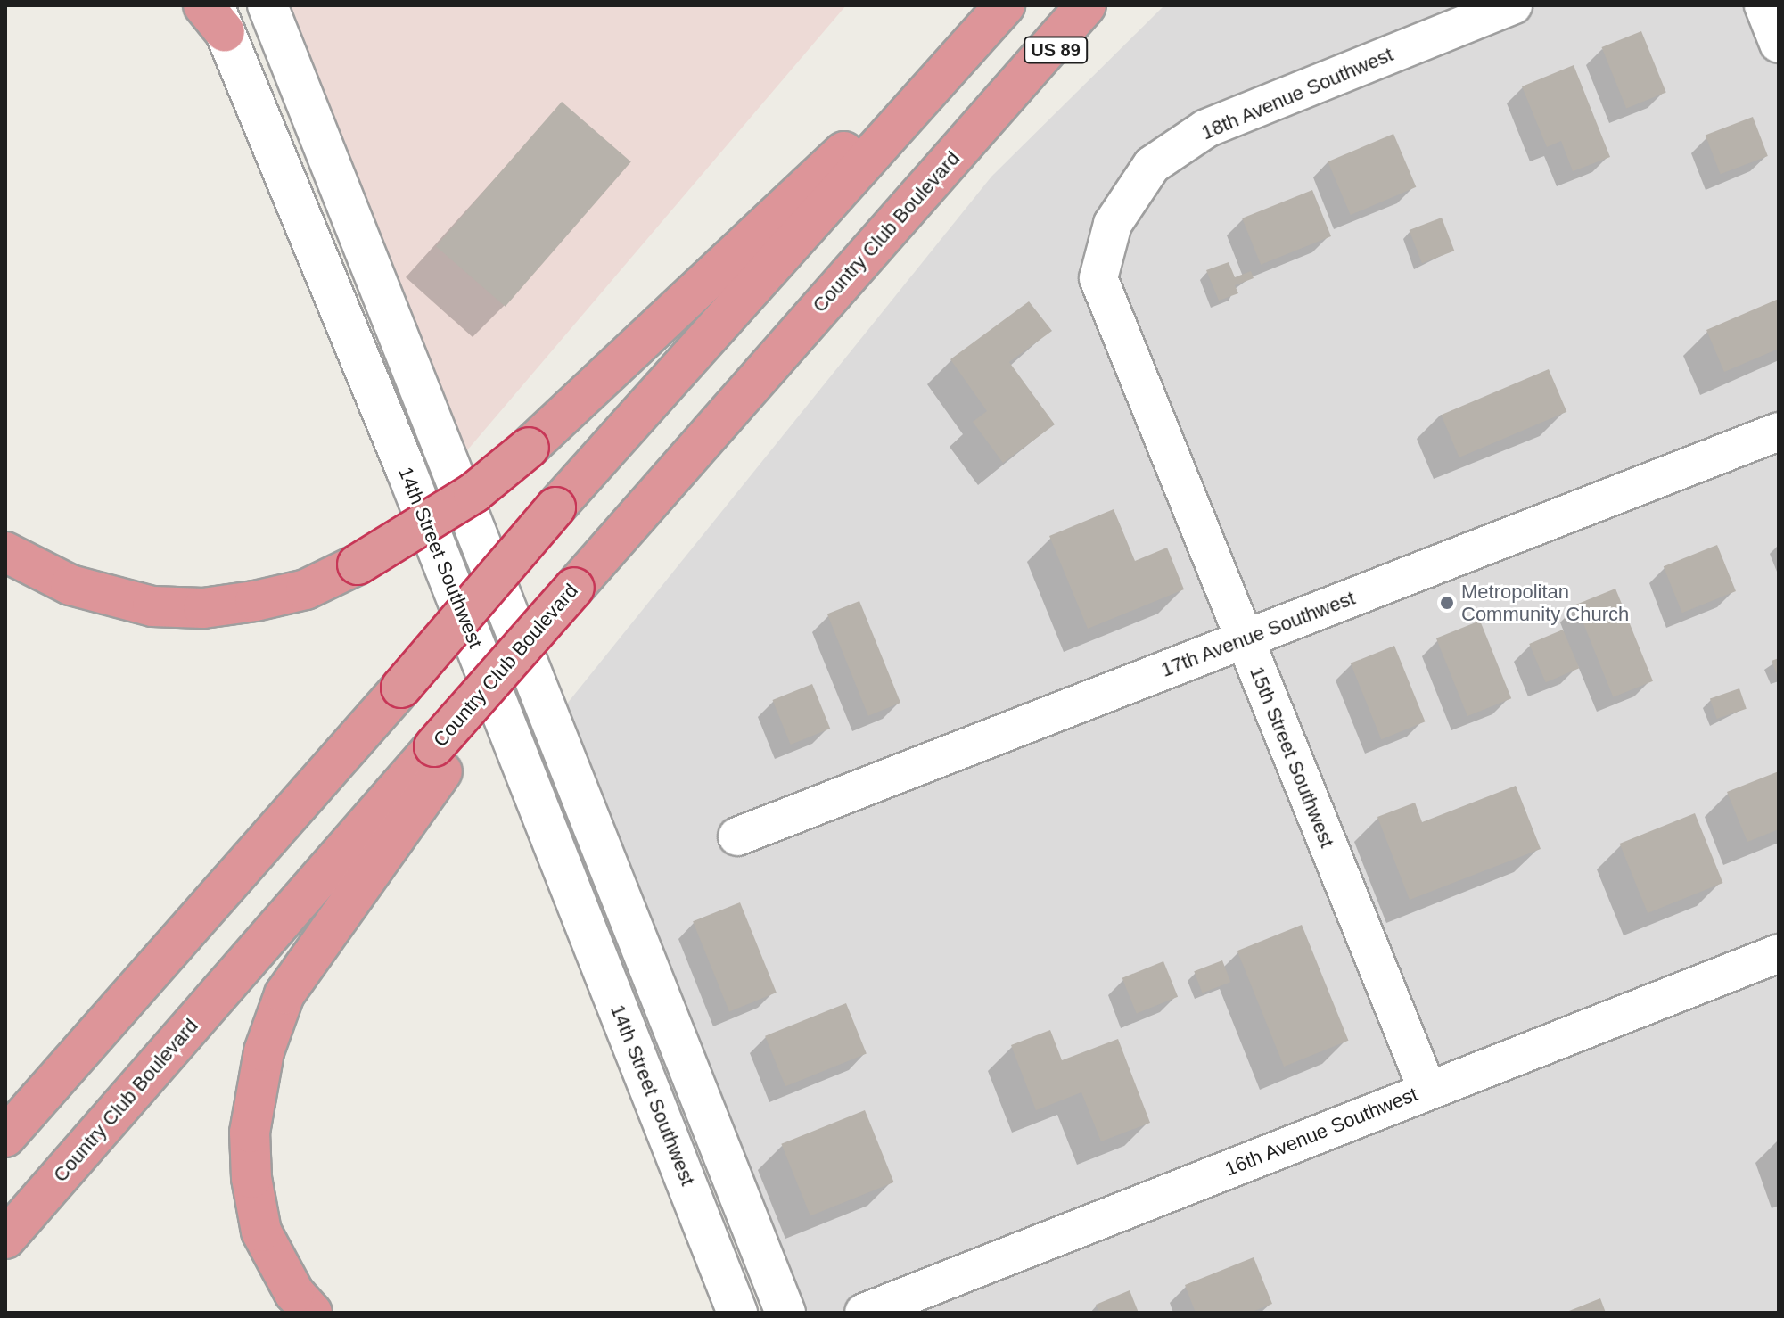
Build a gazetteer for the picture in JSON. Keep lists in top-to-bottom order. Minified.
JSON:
{"streets":{"highway":["US 89","Country Club Boulevard"],"street":["18th Avenue Southwest","14th Street Southwest","17th Avenue Southwest","15th Street Southwest","16th Avenue Southwest"]},"crossings":[["US 89","Country Club Boulevard"],["18th Avenue Southwest","15th Street Southwest"],["17th Avenue Southwest","15th Street Southwest"],["15th Street Southwest","16th Avenue Southwest"]],"places":["Metropolitan Community Church"]}
